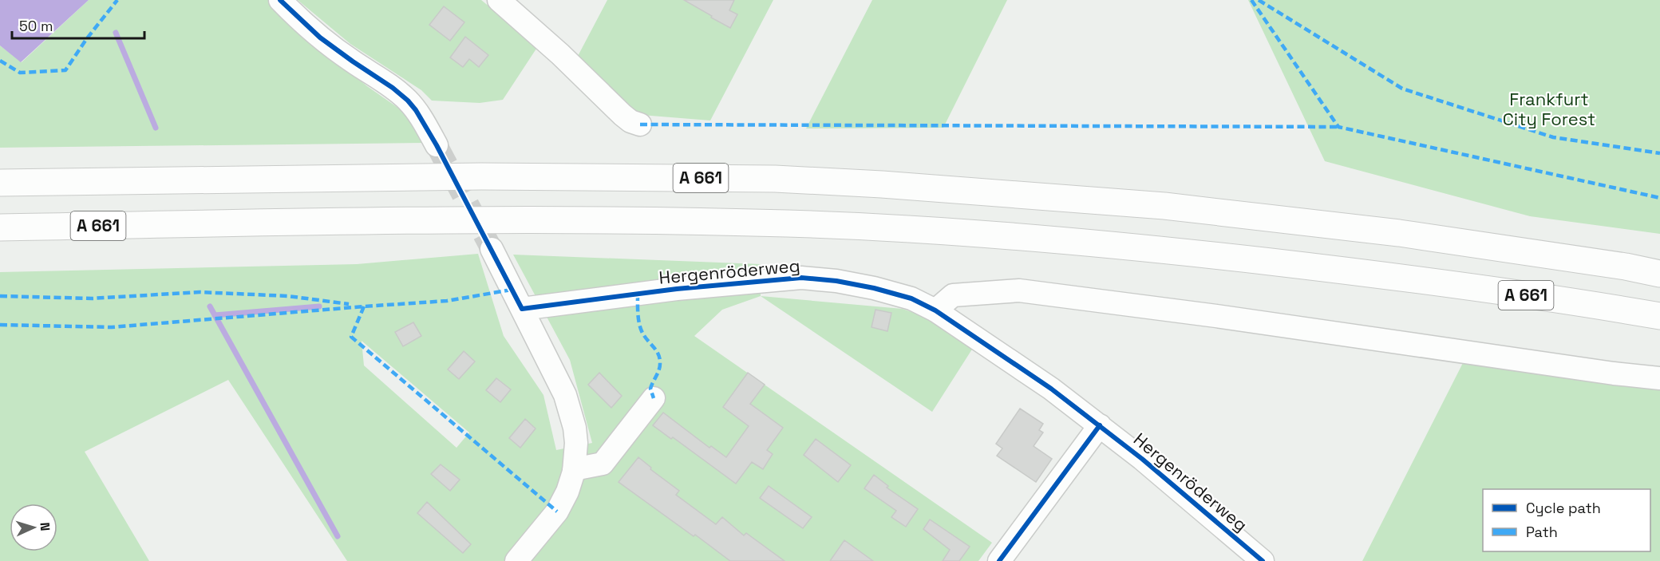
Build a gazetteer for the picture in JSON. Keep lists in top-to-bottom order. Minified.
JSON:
{"streets":{"highway":["A 661"],"street":["Hergenröderweg"]},"parks":["Frankfurt City Forest"],"legend":["Cycle path","Path"],"scale_bar":"50 m","north":"right"}
